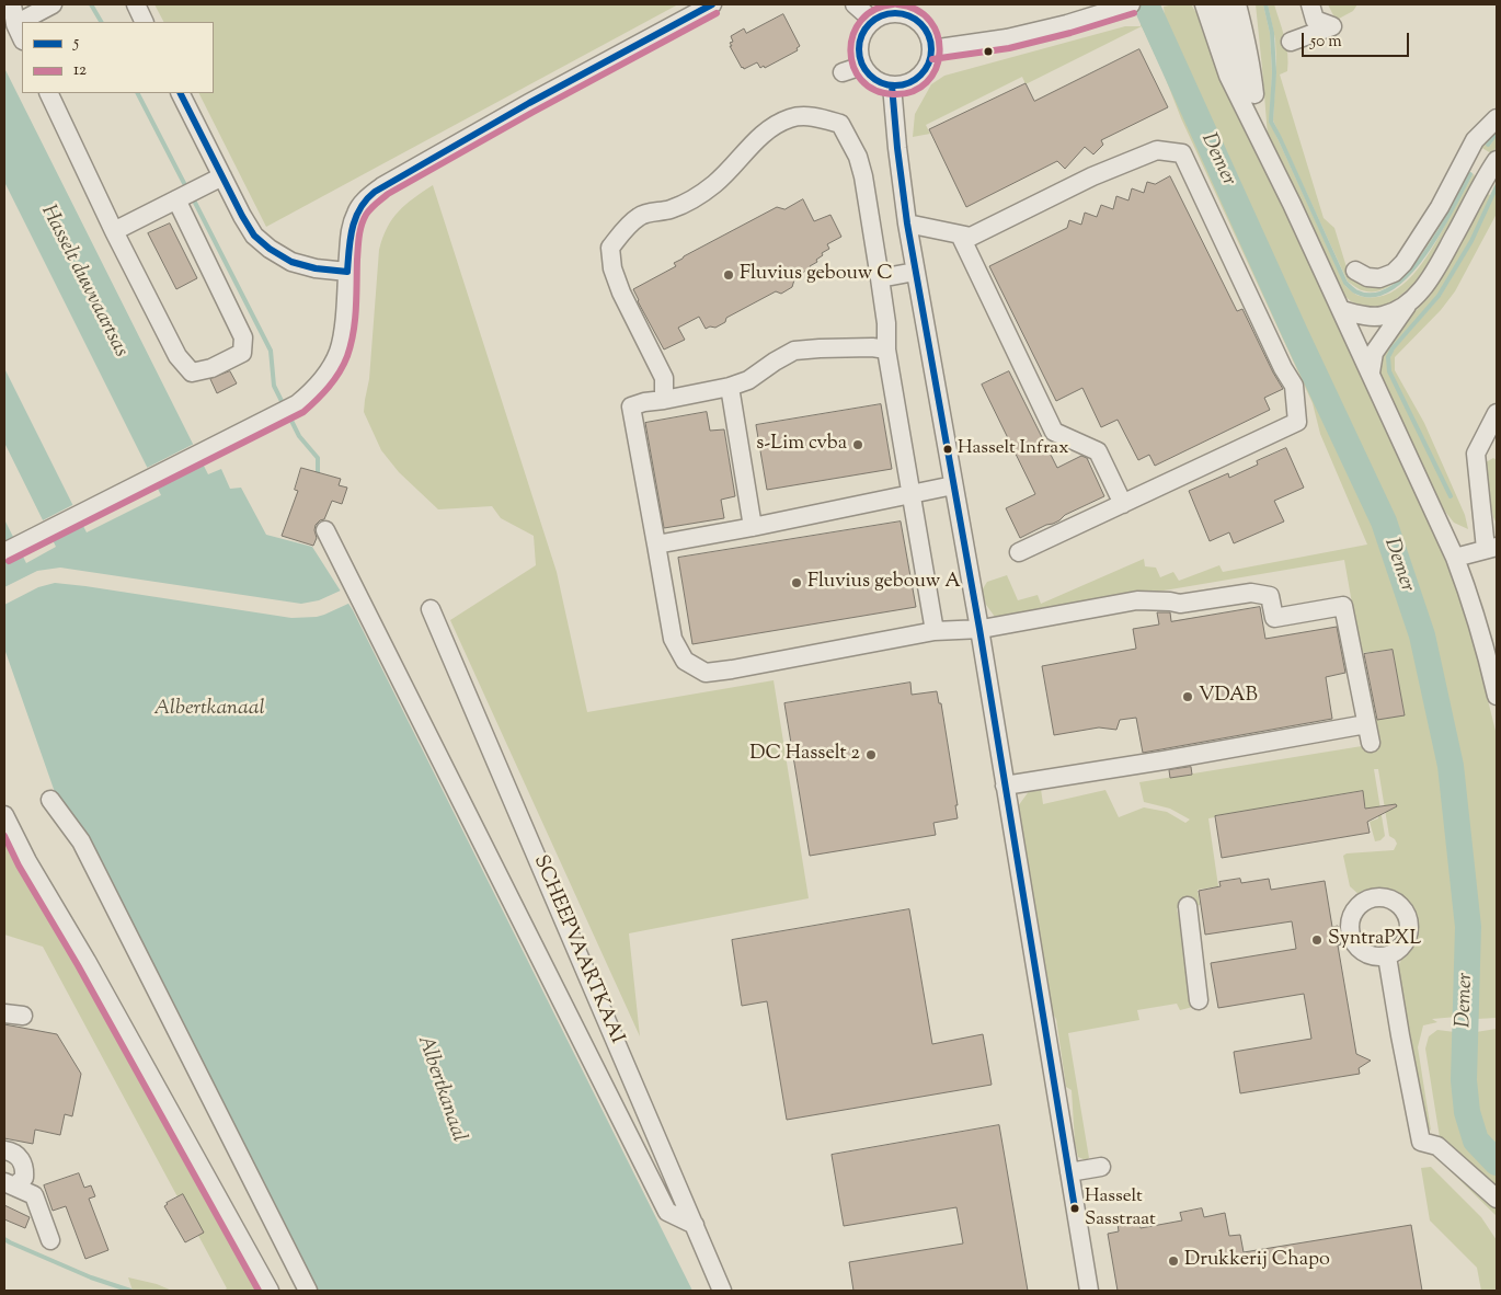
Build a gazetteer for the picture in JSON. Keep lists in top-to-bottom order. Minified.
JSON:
{"streets":{"street":["SCHEEPVAARTKAAI"]},"water":["Demer","Hasselt duwvaartsas","Albertkanaal"],"places":["Fluvius gebouw C","s-Lim cvba","Hasselt Infrax","Fluvius gebouw A","VDAB","DC Hasselt 2","SyntraPXL","Hasselt Sasstraat","Drukkerij Chapo"],"lines":["transit line 5","transit line 12"],"legend":["5","12"],"scale_bar":"50 m"}
